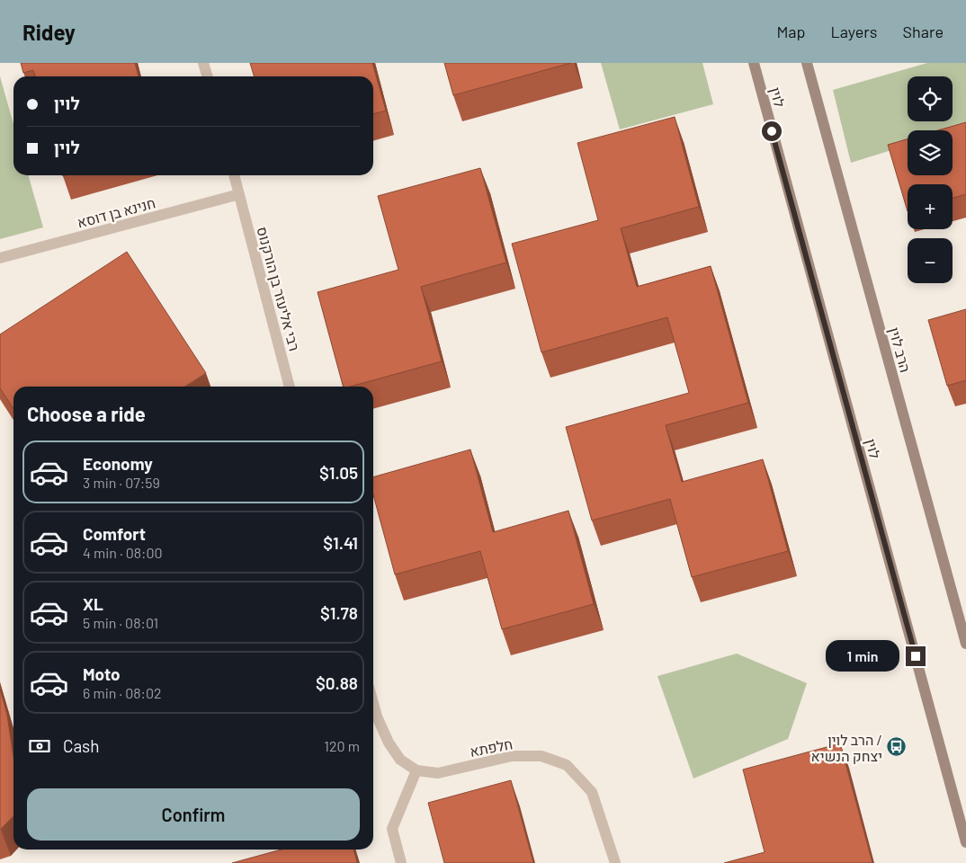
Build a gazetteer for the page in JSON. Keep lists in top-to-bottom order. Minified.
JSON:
{"streets":{"main road":["לוין","הרב לוין"],"street":["חנינא בן דוסא","רבי אליעזר בן הורקנוס","חלפתא"]},"crossings":[["חנינא בן דוסא","רבי אליעזר בן הורקנוס"]],"places":{"bus stop":["הרב לוין / יצחק הנשיא"]},"page":{"header":"Ridey","nav":["Map","Layers","Share"],"map_buttons":["+","−"],"banner":["לוין","לוין"],"heading":"Choose a ride","list":[{"name":"Economy","note":"3 min · 07:59","value":"$1.05"},{"name":"Comfort","note":"4 min · 08:00","value":"$1.41"},{"name":"XL","note":"5 min · 08:01","value":"$1.78"},{"name":"Moto","note":"6 min · 08:02","value":"$0.88"}],"bubble":"1 min","pay":["Cash","120 m"],"buttons":"Confirm"}}
